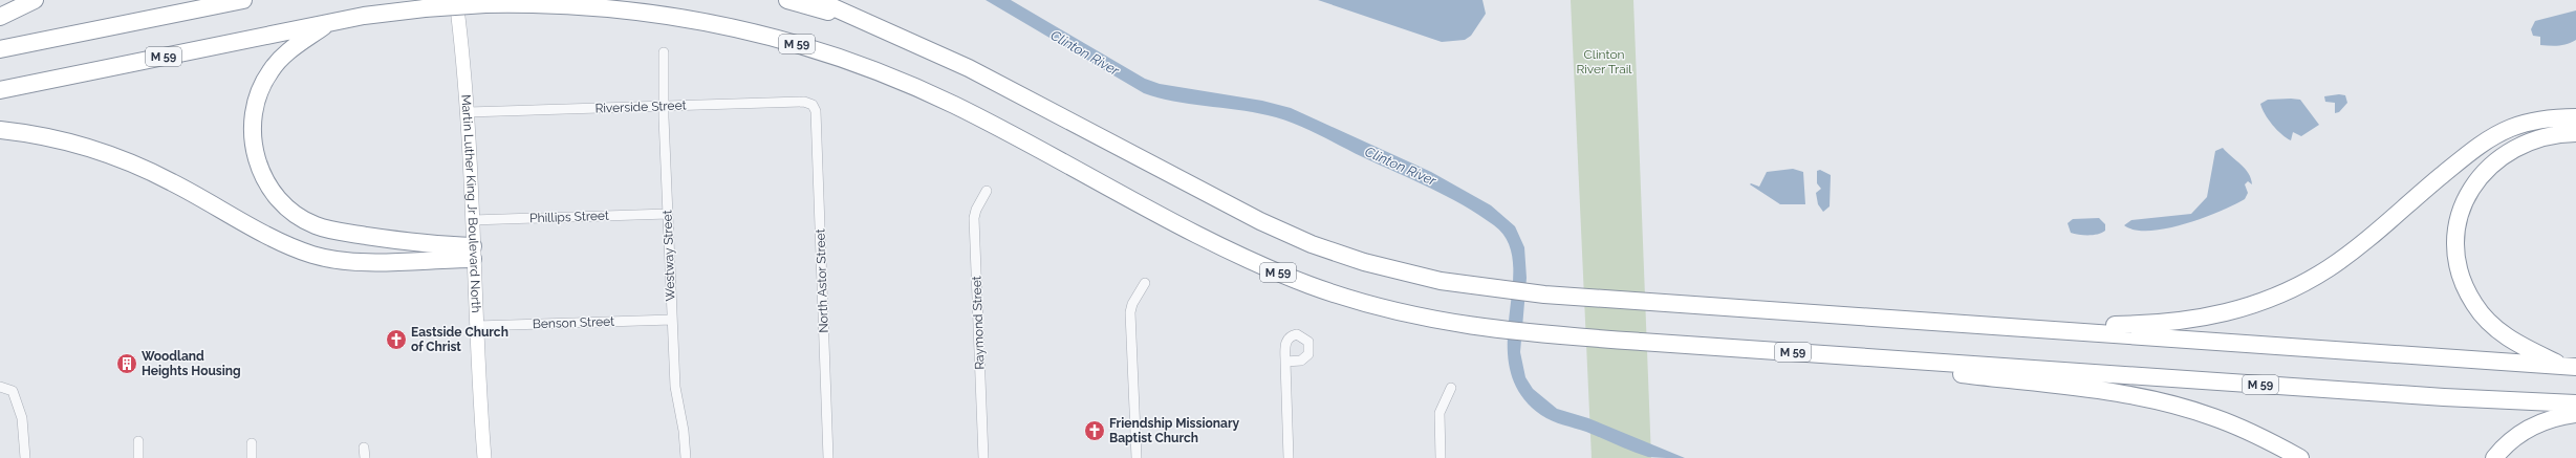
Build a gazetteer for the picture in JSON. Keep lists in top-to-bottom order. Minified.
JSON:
{"streets":{"highway":["M 59"],"main road":["Martin Luther King Jr Boulevard North"],"street":["Riverside Street","Phillips Street","Westway Street","North Astor Street","Benson Street","Raymond Street"]},"crossings":[["Riverside Street","Martin Luther King Jr Boulevard North"],["Riverside Street","Westway Street"],["Riverside Street","North Astor Street"],["Martin Luther King Jr Boulevard North","Phillips Street"],["Martin Luther King Jr Boulevard North","Benson Street"],["Phillips Street","Westway Street"],["Westway Street","Benson Street"]],"water":["Clinton River"],"parks":["Clinton River Trail"],"places":{"church":["Eastside Church of Christ","Friendship Missionary Baptist Church"],"building":["Woodland Heights Housing"]}}
